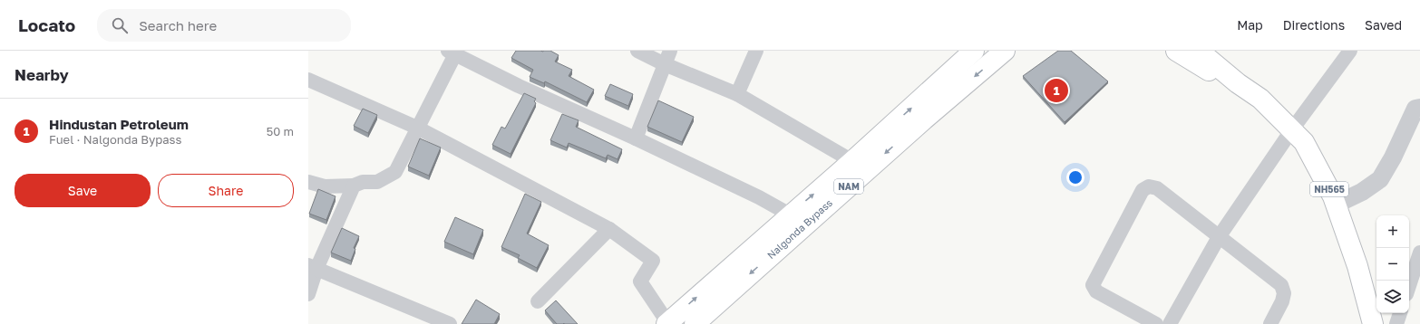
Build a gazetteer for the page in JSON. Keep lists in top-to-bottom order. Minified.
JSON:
{"streets":{"highway":["NAM","NH565","Nalgonda Bypass"]},"page":{"header":"Locato","search":"Search here","nav":["Map","Directions","Saved"],"heading":"Nearby","pins":"1","list":[{"mark":"1","name":"Hindustan Petroleum","note":"Fuel · Nalgonda Bypass","value":"50 m"}],"buttons":["Save","Share"],"map_buttons":["+","−"]}}
